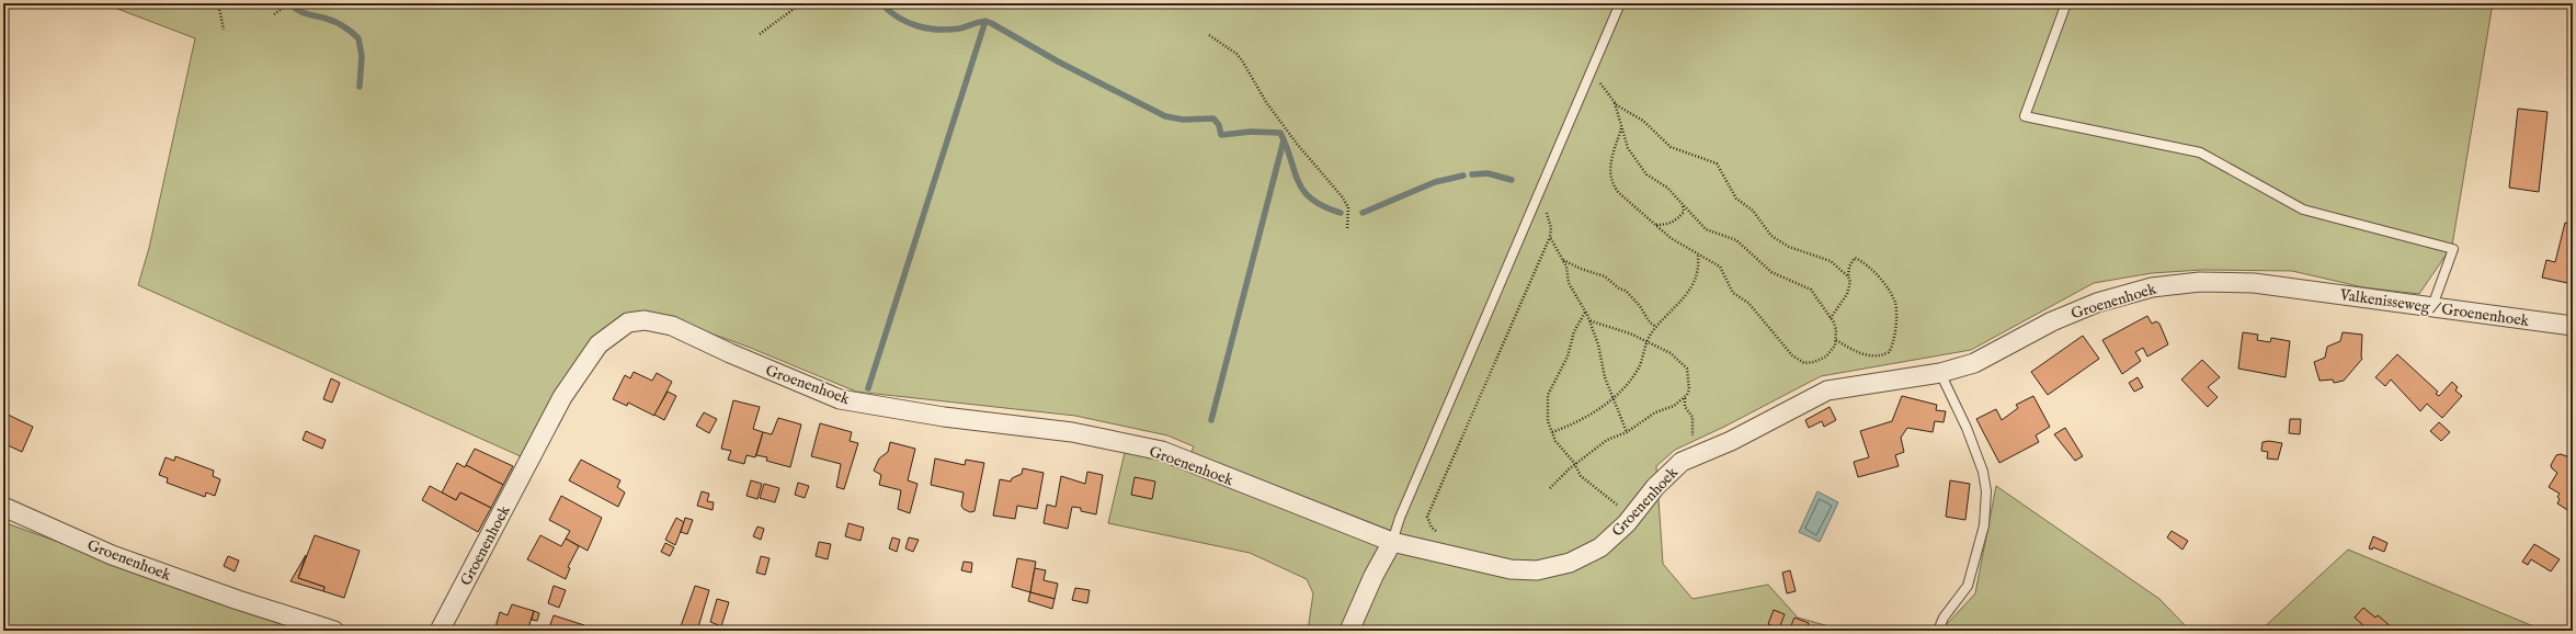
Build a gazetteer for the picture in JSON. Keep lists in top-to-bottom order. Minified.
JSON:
{"streets":{"street":["Groenenhoek","Valkenisseweg / Groenenhoek"]},"crossings":[["Groenenhoek","Valkenisseweg / Groenenhoek"]]}
